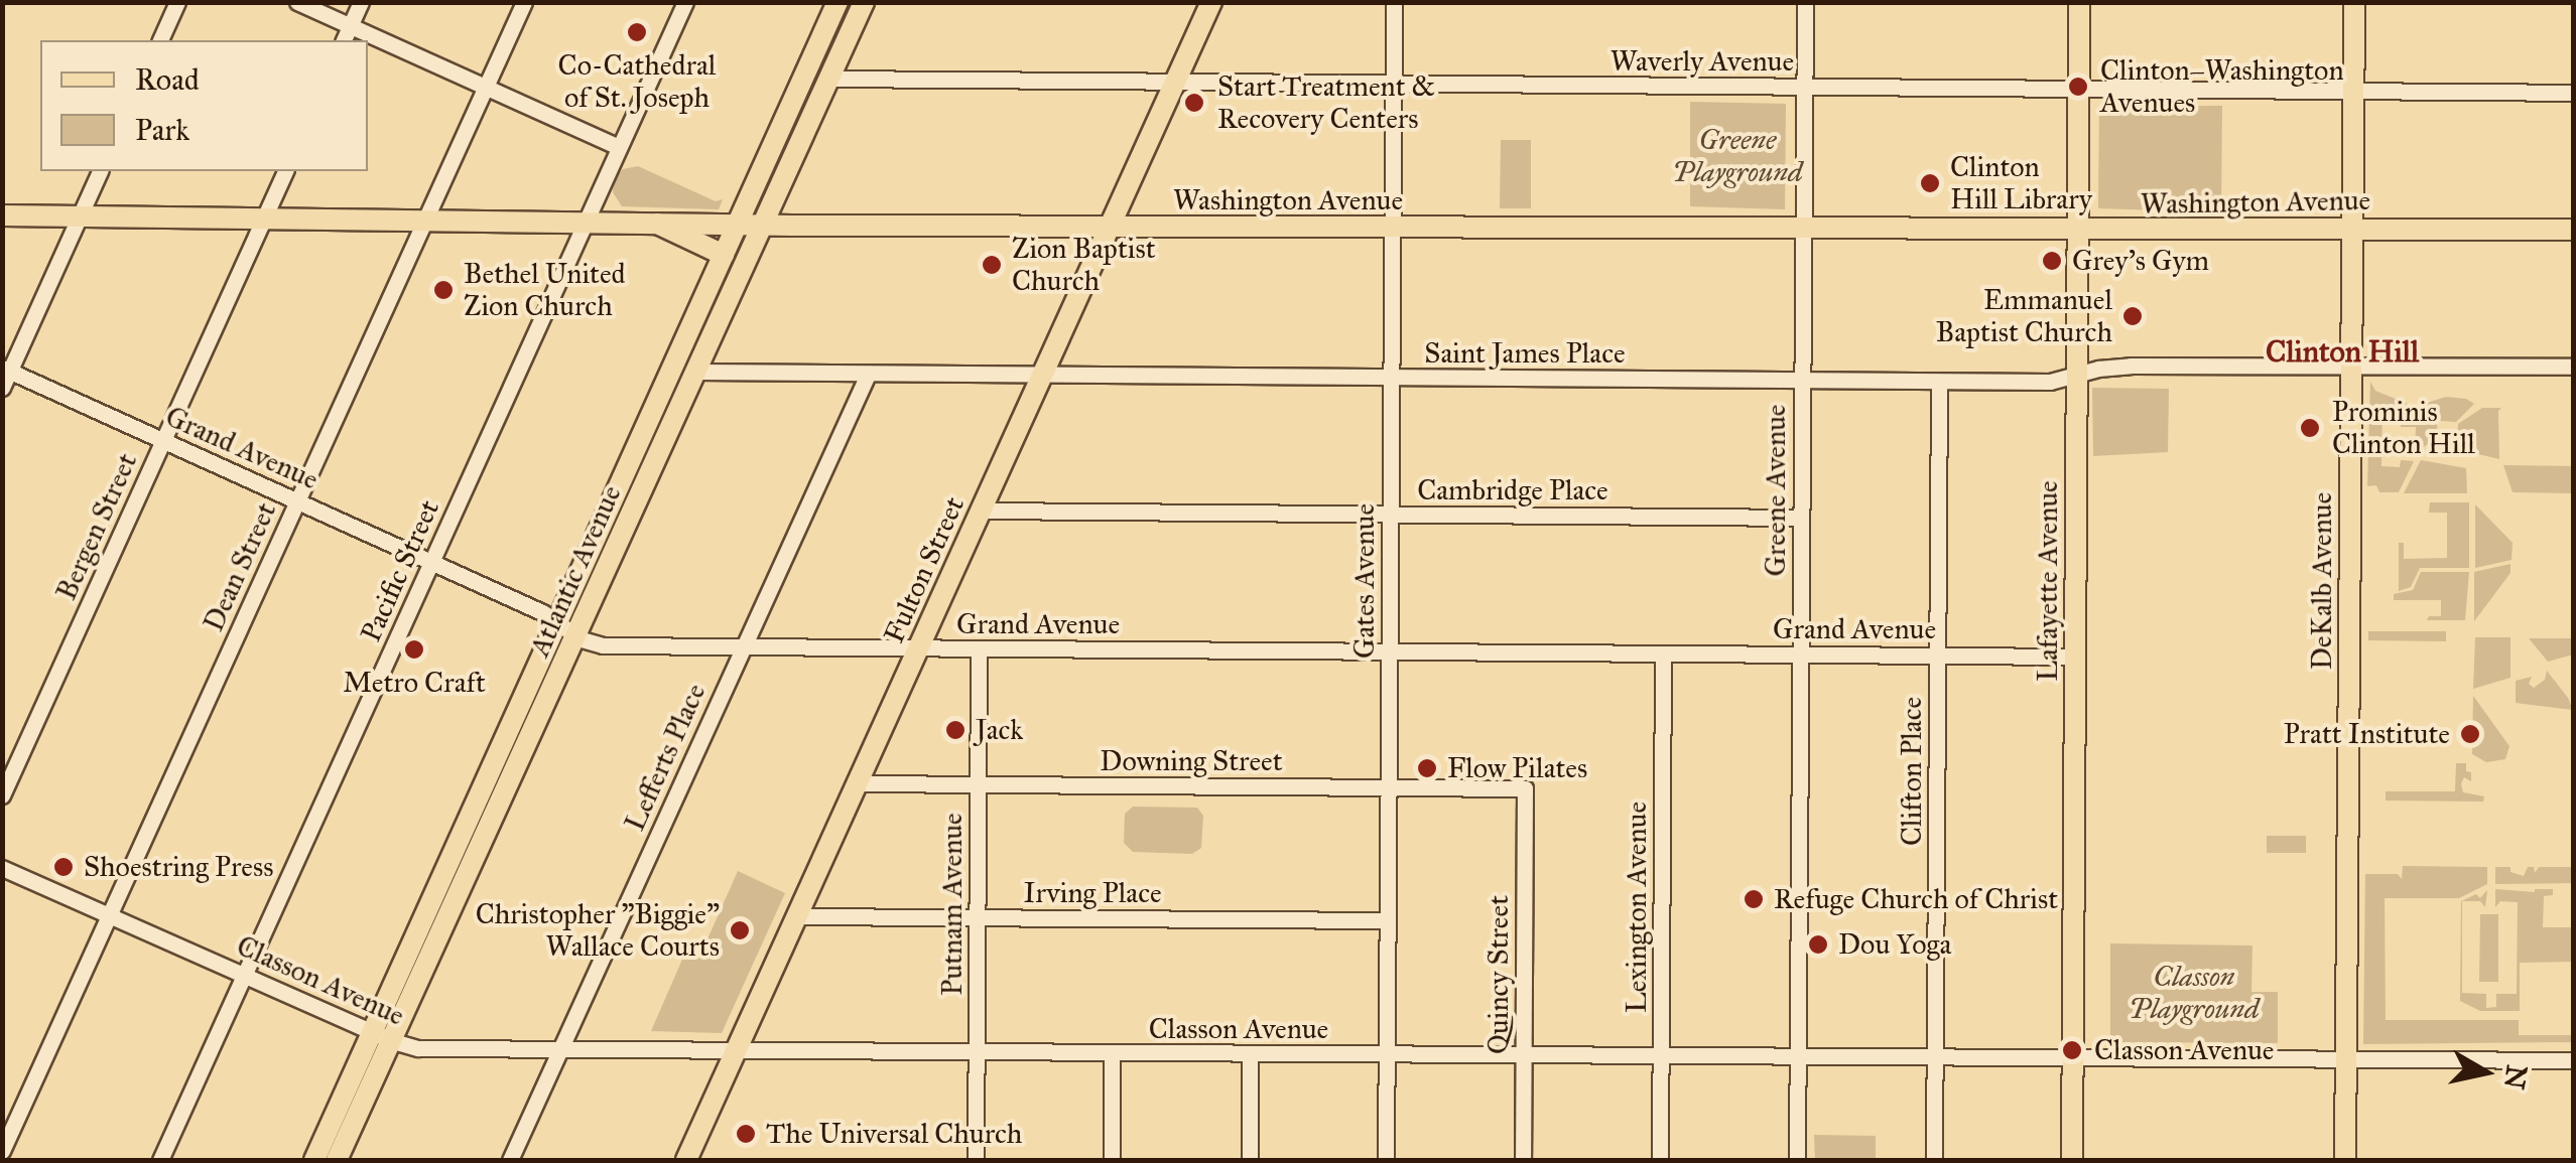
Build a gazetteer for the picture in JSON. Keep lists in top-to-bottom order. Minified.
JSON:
{"streets":{"main road":["Washington Avenue","Fulton Street","Atlantic Avenue","Lafayette Avenue","DeKalb Avenue"],"street":["Waverly Avenue","Saint James Place","Grand Avenue","Cambridge Place","Greene Avenue","Bergen Street","Dean Street","Pacific Street","Gates Avenue","Lefferts Place","Downing Street","Clifton Place","Irving Place","Putnam Avenue","Lexington Avenue","Quincy Street","Classon Avenue"]},"crossings":[["Waverly Avenue","Greene Avenue"],["Waverly Avenue","Fulton Street"],["Waverly Avenue","Atlantic Avenue"],["Waverly Avenue","Gates Avenue"],["Waverly Avenue","Lafayette Avenue"],["Waverly Avenue","DeKalb Avenue"],["Washington Avenue","Greene Avenue"],["Washington Avenue","Bergen Street"],["Washington Avenue","Dean Street"],["Washington Avenue","Fulton Street"],["Washington Avenue","Pacific Street"],["Washington Avenue","Atlantic Avenue"],["Washington Avenue","Gates Avenue"],["Washington Avenue","Lafayette Avenue"],["Washington Avenue","DeKalb Avenue"],["Saint James Place","Greene Avenue"],["Saint James Place","Fulton Street"],["Saint James Place","Atlantic Avenue"],["Saint James Place","Gates Avenue"],["Saint James Place","Lafayette Avenue"],["Saint James Place","DeKalb Avenue"],["Saint James Place","Lefferts Place"],["Saint James Place","Clifton Place"],["Grand Avenue","Greene Avenue"],["Grand Avenue","Bergen Street"],["Grand Avenue","Dean Street"],["Grand Avenue","Fulton Street"],["Grand Avenue","Pacific Street"],["Grand Avenue","Atlantic Avenue"],["Grand Avenue","Gates Avenue"],["Grand Avenue","Lafayette Avenue"],["Grand Avenue","Lefferts Place"],["Grand Avenue","Clifton Place"],["Grand Avenue","Putnam Avenue"],["Grand Avenue","Lexington Avenue"],["Cambridge Place","Greene Avenue"],["Cambridge Place","Fulton Street"],["Cambridge Place","Gates Avenue"],["Greene Avenue","Classon Avenue"],["Dean Street","Classon Avenue"],["Fulton Street","Downing Street"],["Fulton Street","Irving Place"],["Fulton Street","Classon Avenue"],["Pacific Street","Classon Avenue"],["Atlantic Avenue","Classon Avenue"],["Gates Avenue","Downing Street"],["Gates Avenue","Irving Place"],["Gates Avenue","Classon Avenue"],["Lafayette Avenue","Classon Avenue"],["DeKalb Avenue","Classon Avenue"],["Lefferts Place","Classon Avenue"],["Downing Street","Putnam Avenue"],["Downing Street","Quincy Street"],["Clifton Place","Classon Avenue"],["Irving Place","Putnam Avenue"],["Putnam Avenue","Classon Avenue"],["Lexington Avenue","Classon Avenue"],["Quincy Street","Classon Avenue"]],"districts":["Clinton Hill"],"parks":["Greene Playground","Classon Playground"],"places":["Co-Cathedral of St. Joseph","Clinton–Washington Avenues","Start Treatment & Recovery Centers","Clinton Hill Library","Grey's Gym","Zion Baptist Church","Bethel United Zion Church","Emmanuel Baptist Church","Prominis Clinton Hill","Metro Craft","Jack","Pratt Institute","Flow Pilates","Shoestring Press","Refuge Church of Christ","Christopher \"Biggie\" Wallace Courts","Dou Yoga","Classon Avenue","The Universal Church"],"legend":["Road","Park"],"north":"right"}
